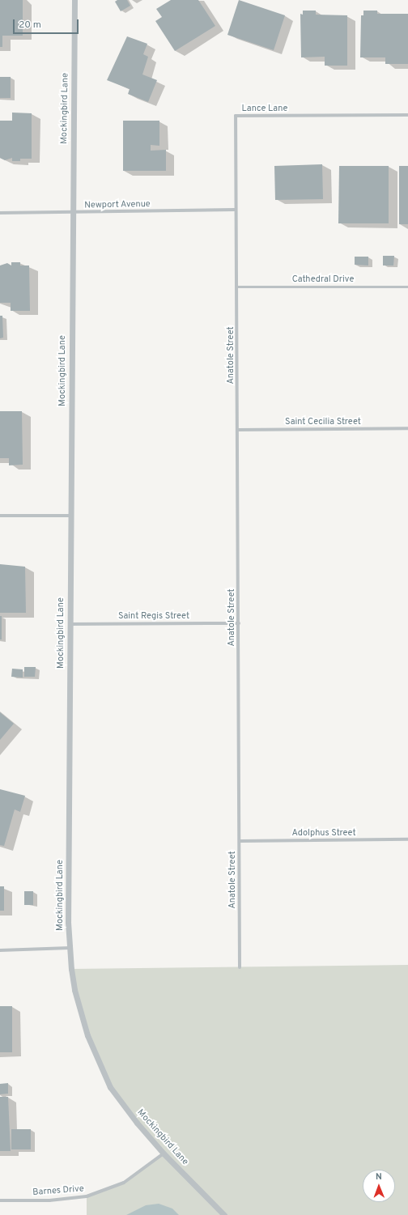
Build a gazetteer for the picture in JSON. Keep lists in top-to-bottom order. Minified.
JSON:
{"streets":{"street":["Mockingbird Lane","Lance Lane","Newport Avenue","Anatole Street","Saint Cecilia Street","Saint Regis Street","Adolphus Street","Barnes Drive"],"lane":["Cathedral Drive"]},"crossings":[["Mockingbird Lane","Newport Avenue"],["Mockingbird Lane","Saint Regis Street"],["Mockingbird Lane","Barnes Drive"],["Lance Lane","Newport Avenue"],["Lance Lane","Anatole Street"],["Cathedral Drive","Anatole Street"],["Anatole Street","Saint Cecilia Street"],["Anatole Street","Saint Regis Street"],["Anatole Street","Adolphus Street"]],"scale_bar":"20 m","north":"top"}
